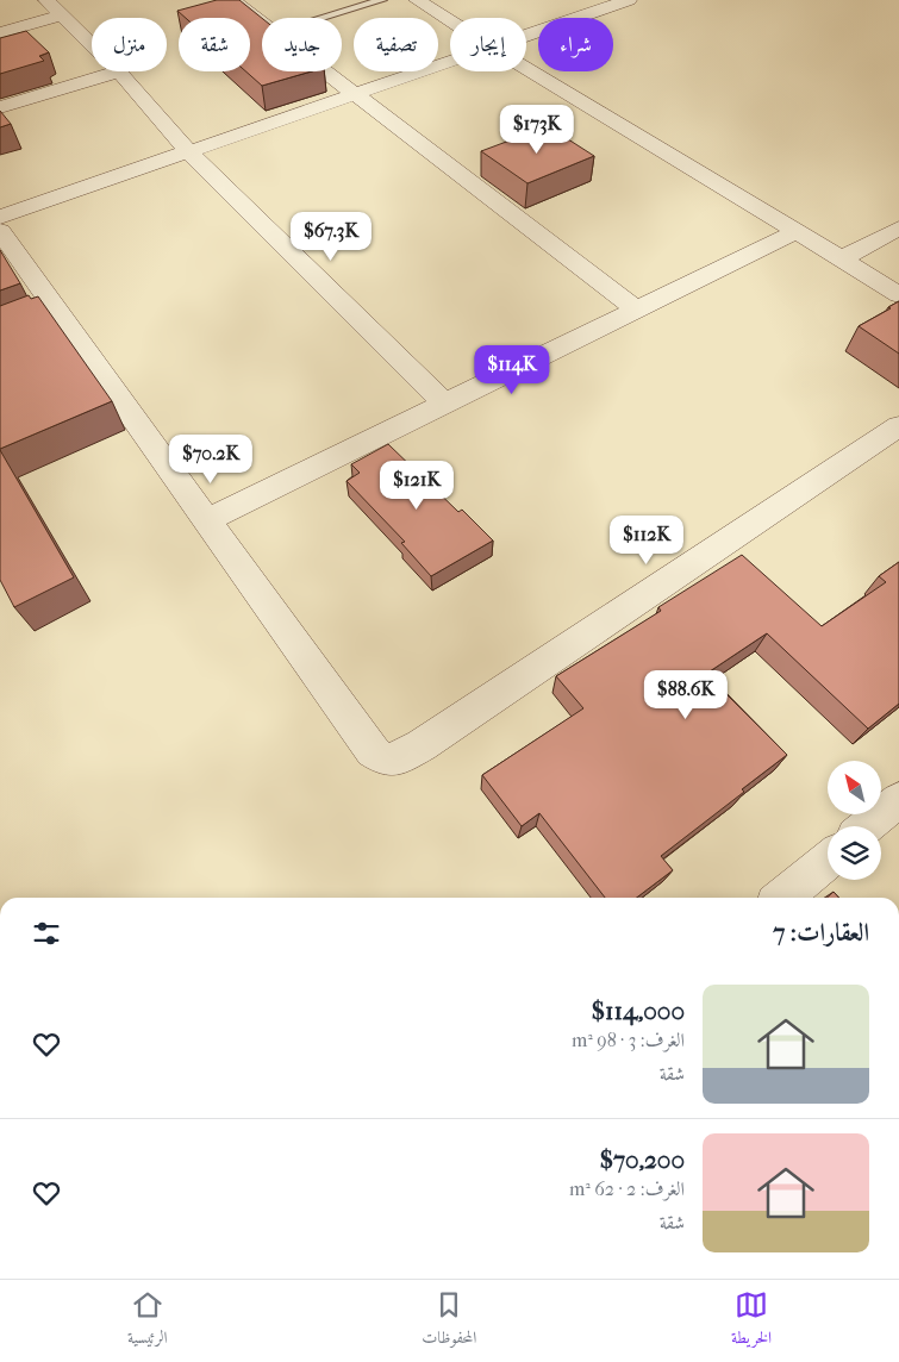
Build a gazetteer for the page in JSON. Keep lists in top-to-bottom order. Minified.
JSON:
{"north":"top left","page":{"chip":["شراء","إيجار","تصفية","جديد","شقة","منزل"],"price":["$173K","$67.3K","$114K","$70.2K","$121K","$112K","$88.6K"],"heading":"العقارات: 7","list":[{"name":"$114,000","note":"الغرف: 3 · 98 m² · شقة"},{"name":"$70,200","note":"الغرف: 2 · 62 m² · شقة"}],"tabs":["الخريطة","المحفوظات","الرئيسية"]}}
